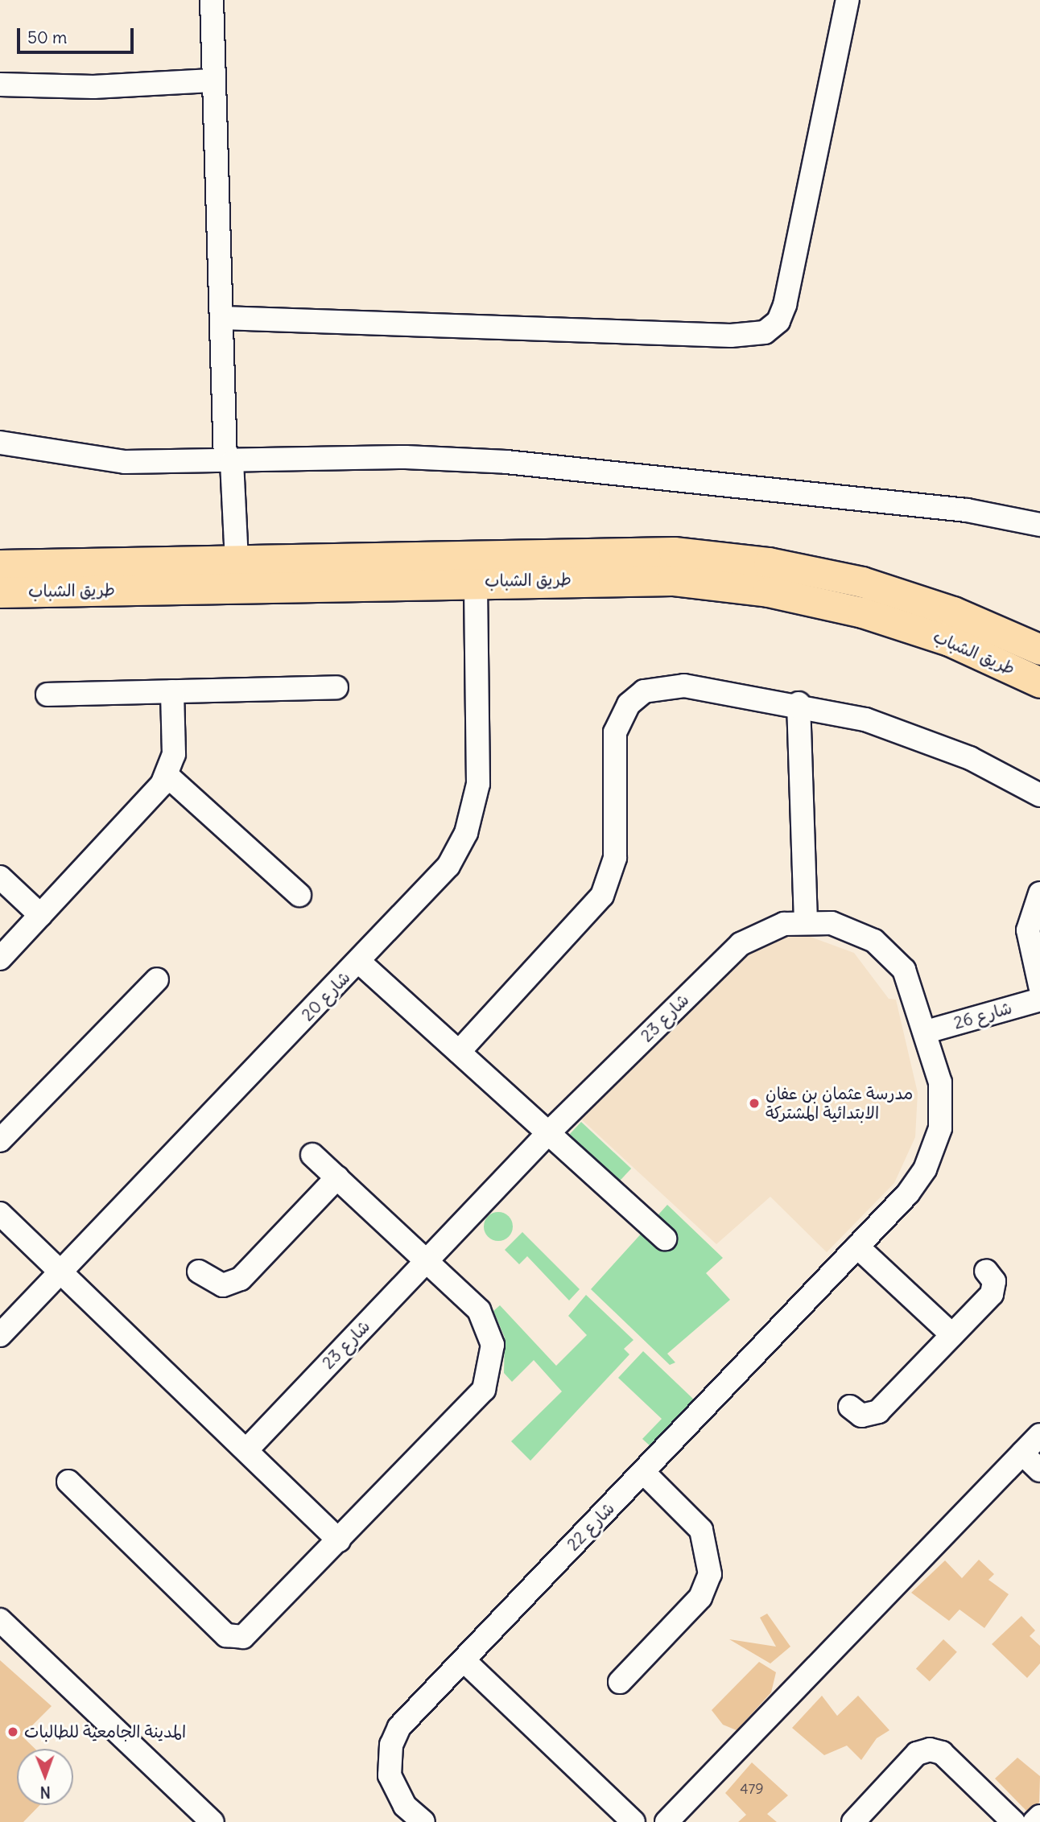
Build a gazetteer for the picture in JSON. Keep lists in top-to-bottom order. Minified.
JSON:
{"streets":{"main road":["طريق الشباب"],"street":["شارع 20","شارع 26","شارع 23","شارع 22"]},"crossings":[["طريق الشباب","شارع 20"],["شارع 26","شارع 23"],["شارع 23","شارع 22"]],"places":["مدرسة عثمان بن عفان الابتدائية المشتركة","المدينة الجامعية للطالبات"],"house_numbers":["479"],"scale_bar":"50 m","north":"bottom"}
